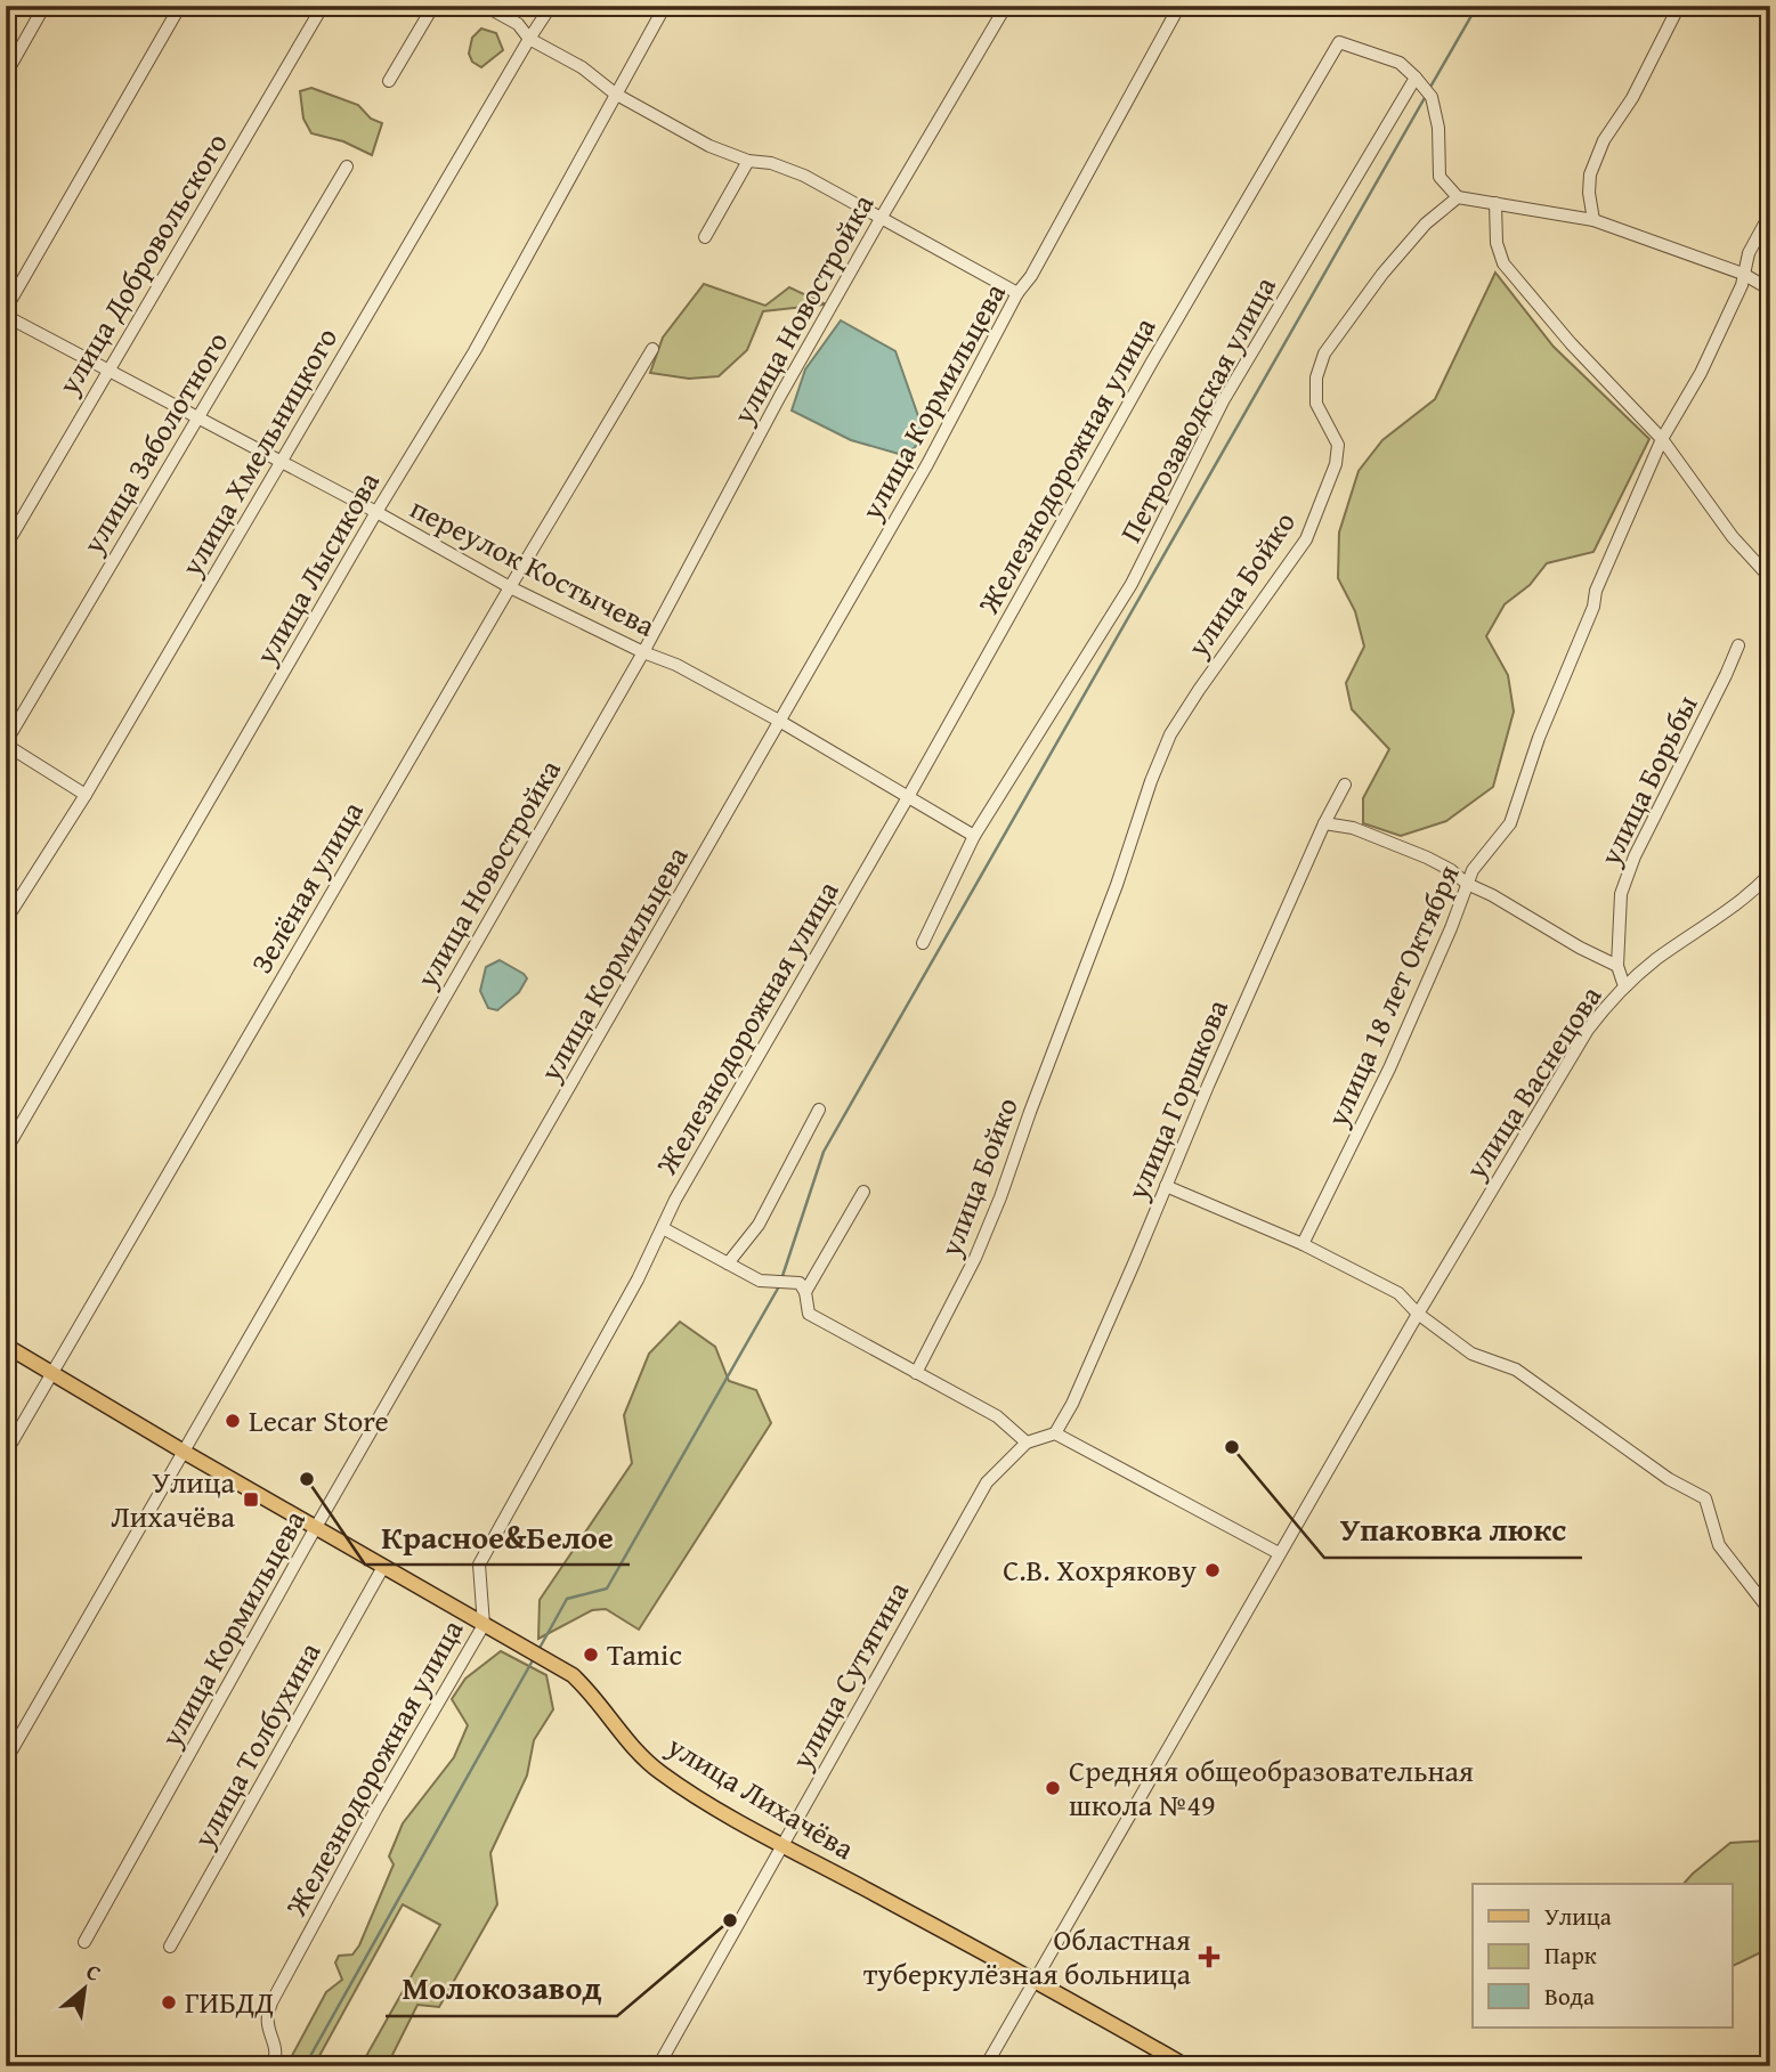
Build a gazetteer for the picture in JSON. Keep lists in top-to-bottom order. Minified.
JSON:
{"streets":{"main road":["улица Лихачёва"],"street":["улица Добровольского","улица Новостройка","улица Кормильцева","Петрозаводская улица","улица Заболотного","улица Хмельницкого","Железнодорожная улица","переулок Костычева","улица Лысикова","улица Бойко","улица Борьбы","Зелёная улица","улица 18 лет Октября","улица Васнецова","улица Горшкова","улица Сутягина","улица Толбухина"]},"crossings":[["улица Добровольского","переулок Костычева"],["улица Новостройка","переулок Костычева"],["улица Новостройка","улица Лихачёва"],["улица Кормильцева","переулок Костычева"],["улица Кормильцева","улица Лихачёва"],["Петрозаводская улица","Железнодорожная улица"],["Петрозаводская улица","переулок Костычева"],["улица Заболотного","переулок Костычева"],["улица Хмельницкого","переулок Костычева"],["Железнодорожная улица","переулок Костычева"],["Железнодорожная улица","улица Лихачёва"],["переулок Костычева","улица Лысикова"],["переулок Костычева","Зелёная улица"],["улица Борьбы","улица Васнецова"],["Зелёная улица","улица Лихачёва"],["улица Сутягина","улица Лихачёва"],["улица Толбухина","улица Лихачёва"]],"places":{"other":["Lecar Store","Упаковка люкс","Красное&Белое","С.В. Хохрякову","Tamic","Средняя общеобразовательная школа №49","Молокозавод","ГИБДД"],"transit":["Улица Лихачёва"],"health":["Областная туберкулёзная больница"]},"legend":["Улица","Парк","Вода"],"north":"top right"}
